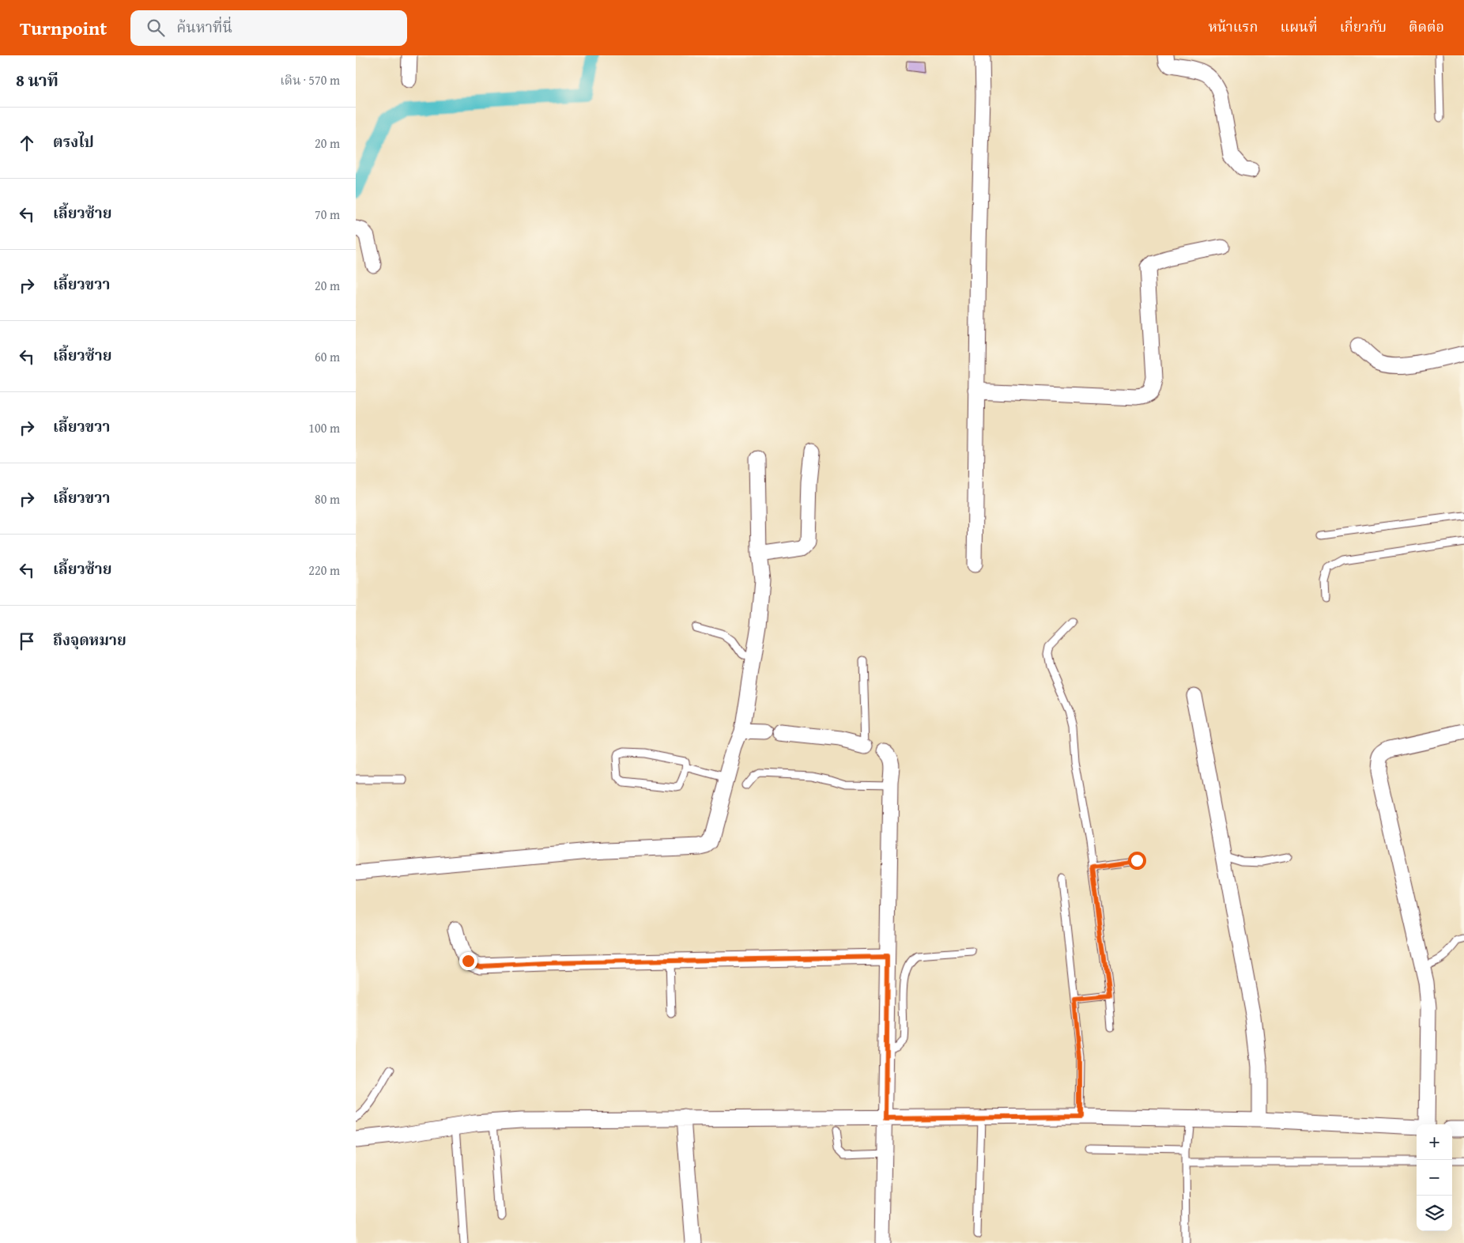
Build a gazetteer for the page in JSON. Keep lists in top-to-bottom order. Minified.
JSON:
{"page":{"header":"Turnpoint","search":"ค้นหาที่นี่","nav":["หน้าแรก","แผนที่","เกี่ยวกับ","ติดต่อ"],"heading":["8 นาที","เดิน · 570 m"],"list":[["ตรงไป","20 m"],["เลี้ยวซ้าย","70 m"],["เลี้ยวขวา","20 m"],["เลี้ยวซ้าย","60 m"],["เลี้ยวขวา","100 m"],["เลี้ยวขวา","80 m"],["เลี้ยวซ้าย","220 m"],"ถึงจุดหมาย"],"map_buttons":["+","−"]}}
